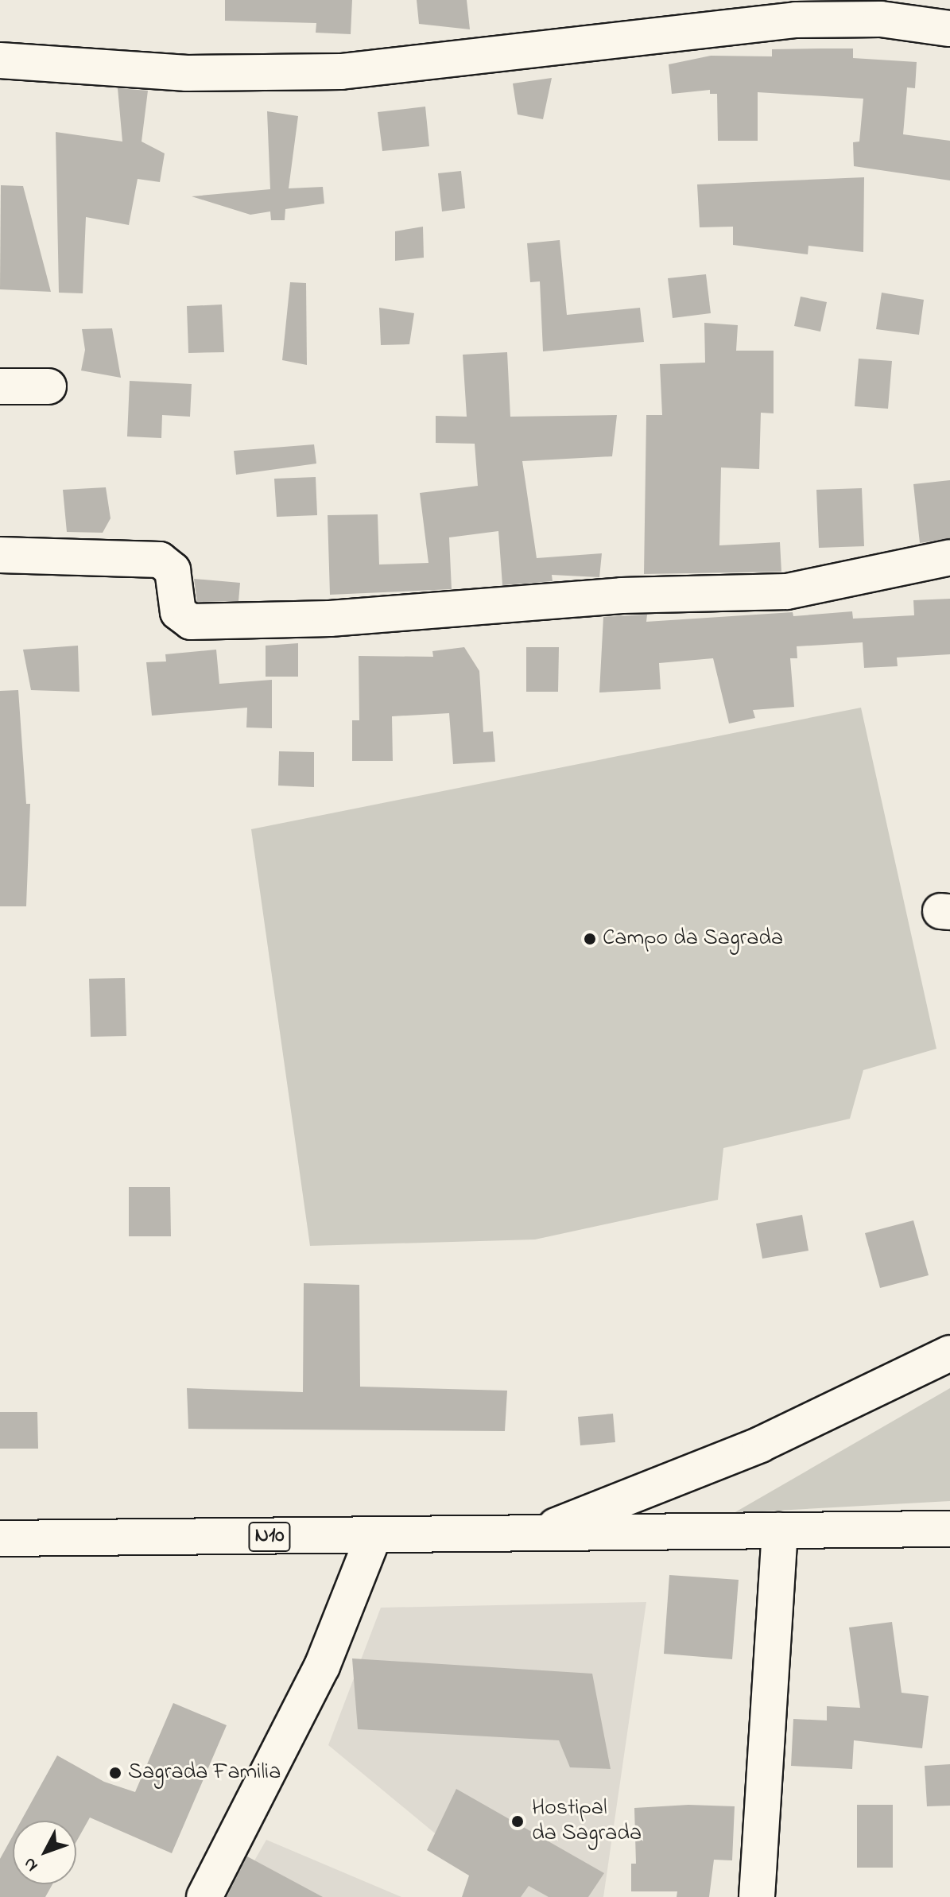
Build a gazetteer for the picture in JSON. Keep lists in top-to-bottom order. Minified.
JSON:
{"streets":{"street":["N10"]},"places":["Campo da Sagrada","Sagrada Familia","Hostipal da Sagrada"],"north":"bottom left"}
